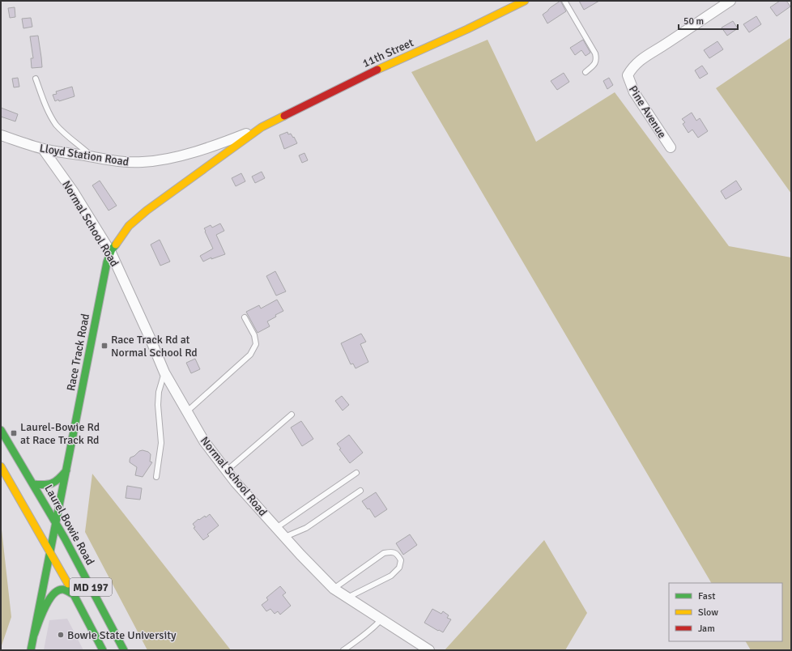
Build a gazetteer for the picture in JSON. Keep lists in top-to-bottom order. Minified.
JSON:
{"streets":{"main road":["11th Street","Race Track Road","Laurel Bowie Road","MD 197"],"street":["Pine Avenue","Lloyd Station Road","Normal School Road"]},"crossings":[["11th Street","Lloyd Station Road"],["11th Street","Race Track Road"],["Lloyd Station Road","Normal School Road"],["Lloyd Station Road","Race Track Road"],["Normal School Road","Race Track Road"],["Race Track Road","Laurel Bowie Road"],["Race Track Road","MD 197"]],"places":{"transit":["Race Track Rd at Normal School Rd","Laurel-Bowie Rd at Race Track Rd"],"other":["Bowie State University"]},"legend":["Fast","Slow","Jam"],"scale_bar":"50 m"}
